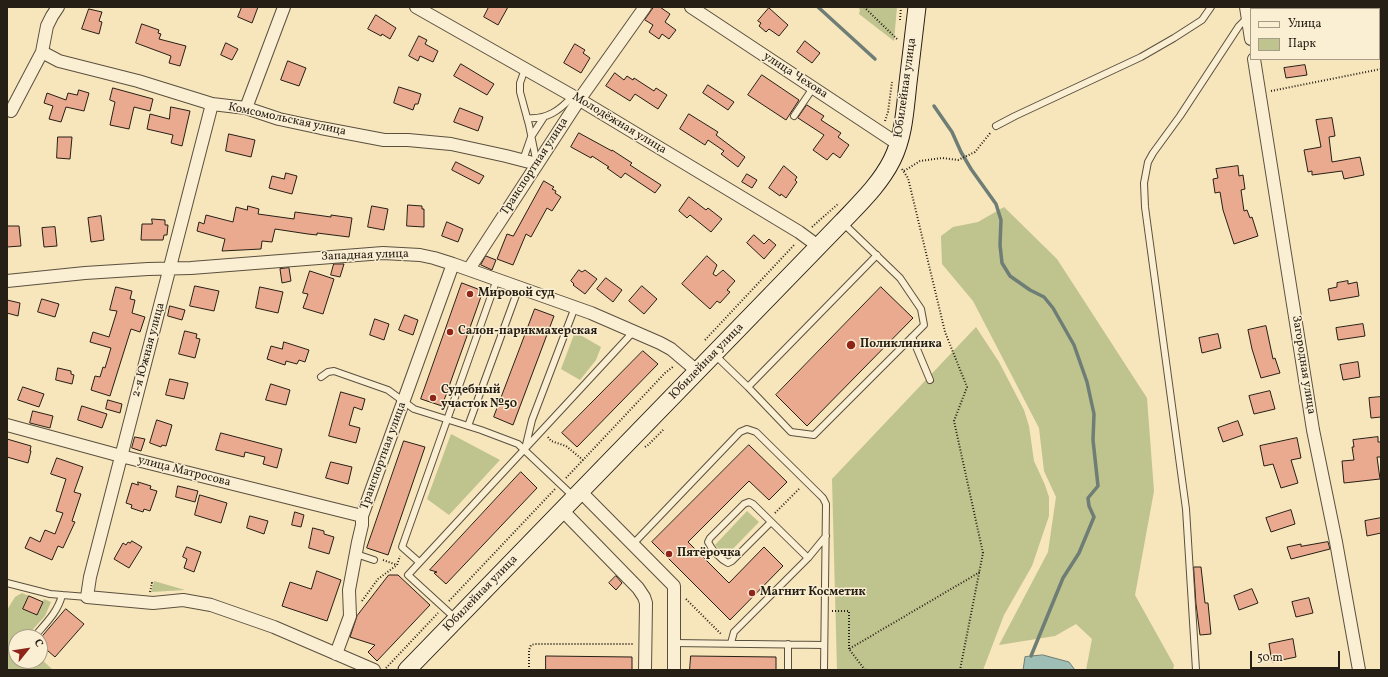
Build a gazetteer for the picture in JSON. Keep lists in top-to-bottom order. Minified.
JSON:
{"streets":{"main road":["Юбилейная улица"],"street":["улица Чехова","Комсомольская улица","Молодёжная улица","Транспортная улица","Западная улица","2-я Южная улица","Загородная улица","улица Матросова"]},"crossings":[["улица Чехова","Юбилейная улица"],["Юбилейная улица","Молодёжная улица"],["Юбилейная улица","Западная улица"],["Комсомольская улица","Транспортная улица"],["Комсомольская улица","2-я Южная улица"],["Молодёжная улица","Транспортная улица"],["Транспортная улица","Западная улица"],["Транспортная улица","улица Матросова"],["Западная улица","2-я Южная улица"],["2-я Южная улица","улица Матросова"]],"places":["Мировой суд","Салон-парикмахерская","Поликлиника","Судебный участок №50","Пятёрочка","Магнит Косметик"],"legend":["Улица","Парк"],"scale_bar":"50 m","north":"top right"}
